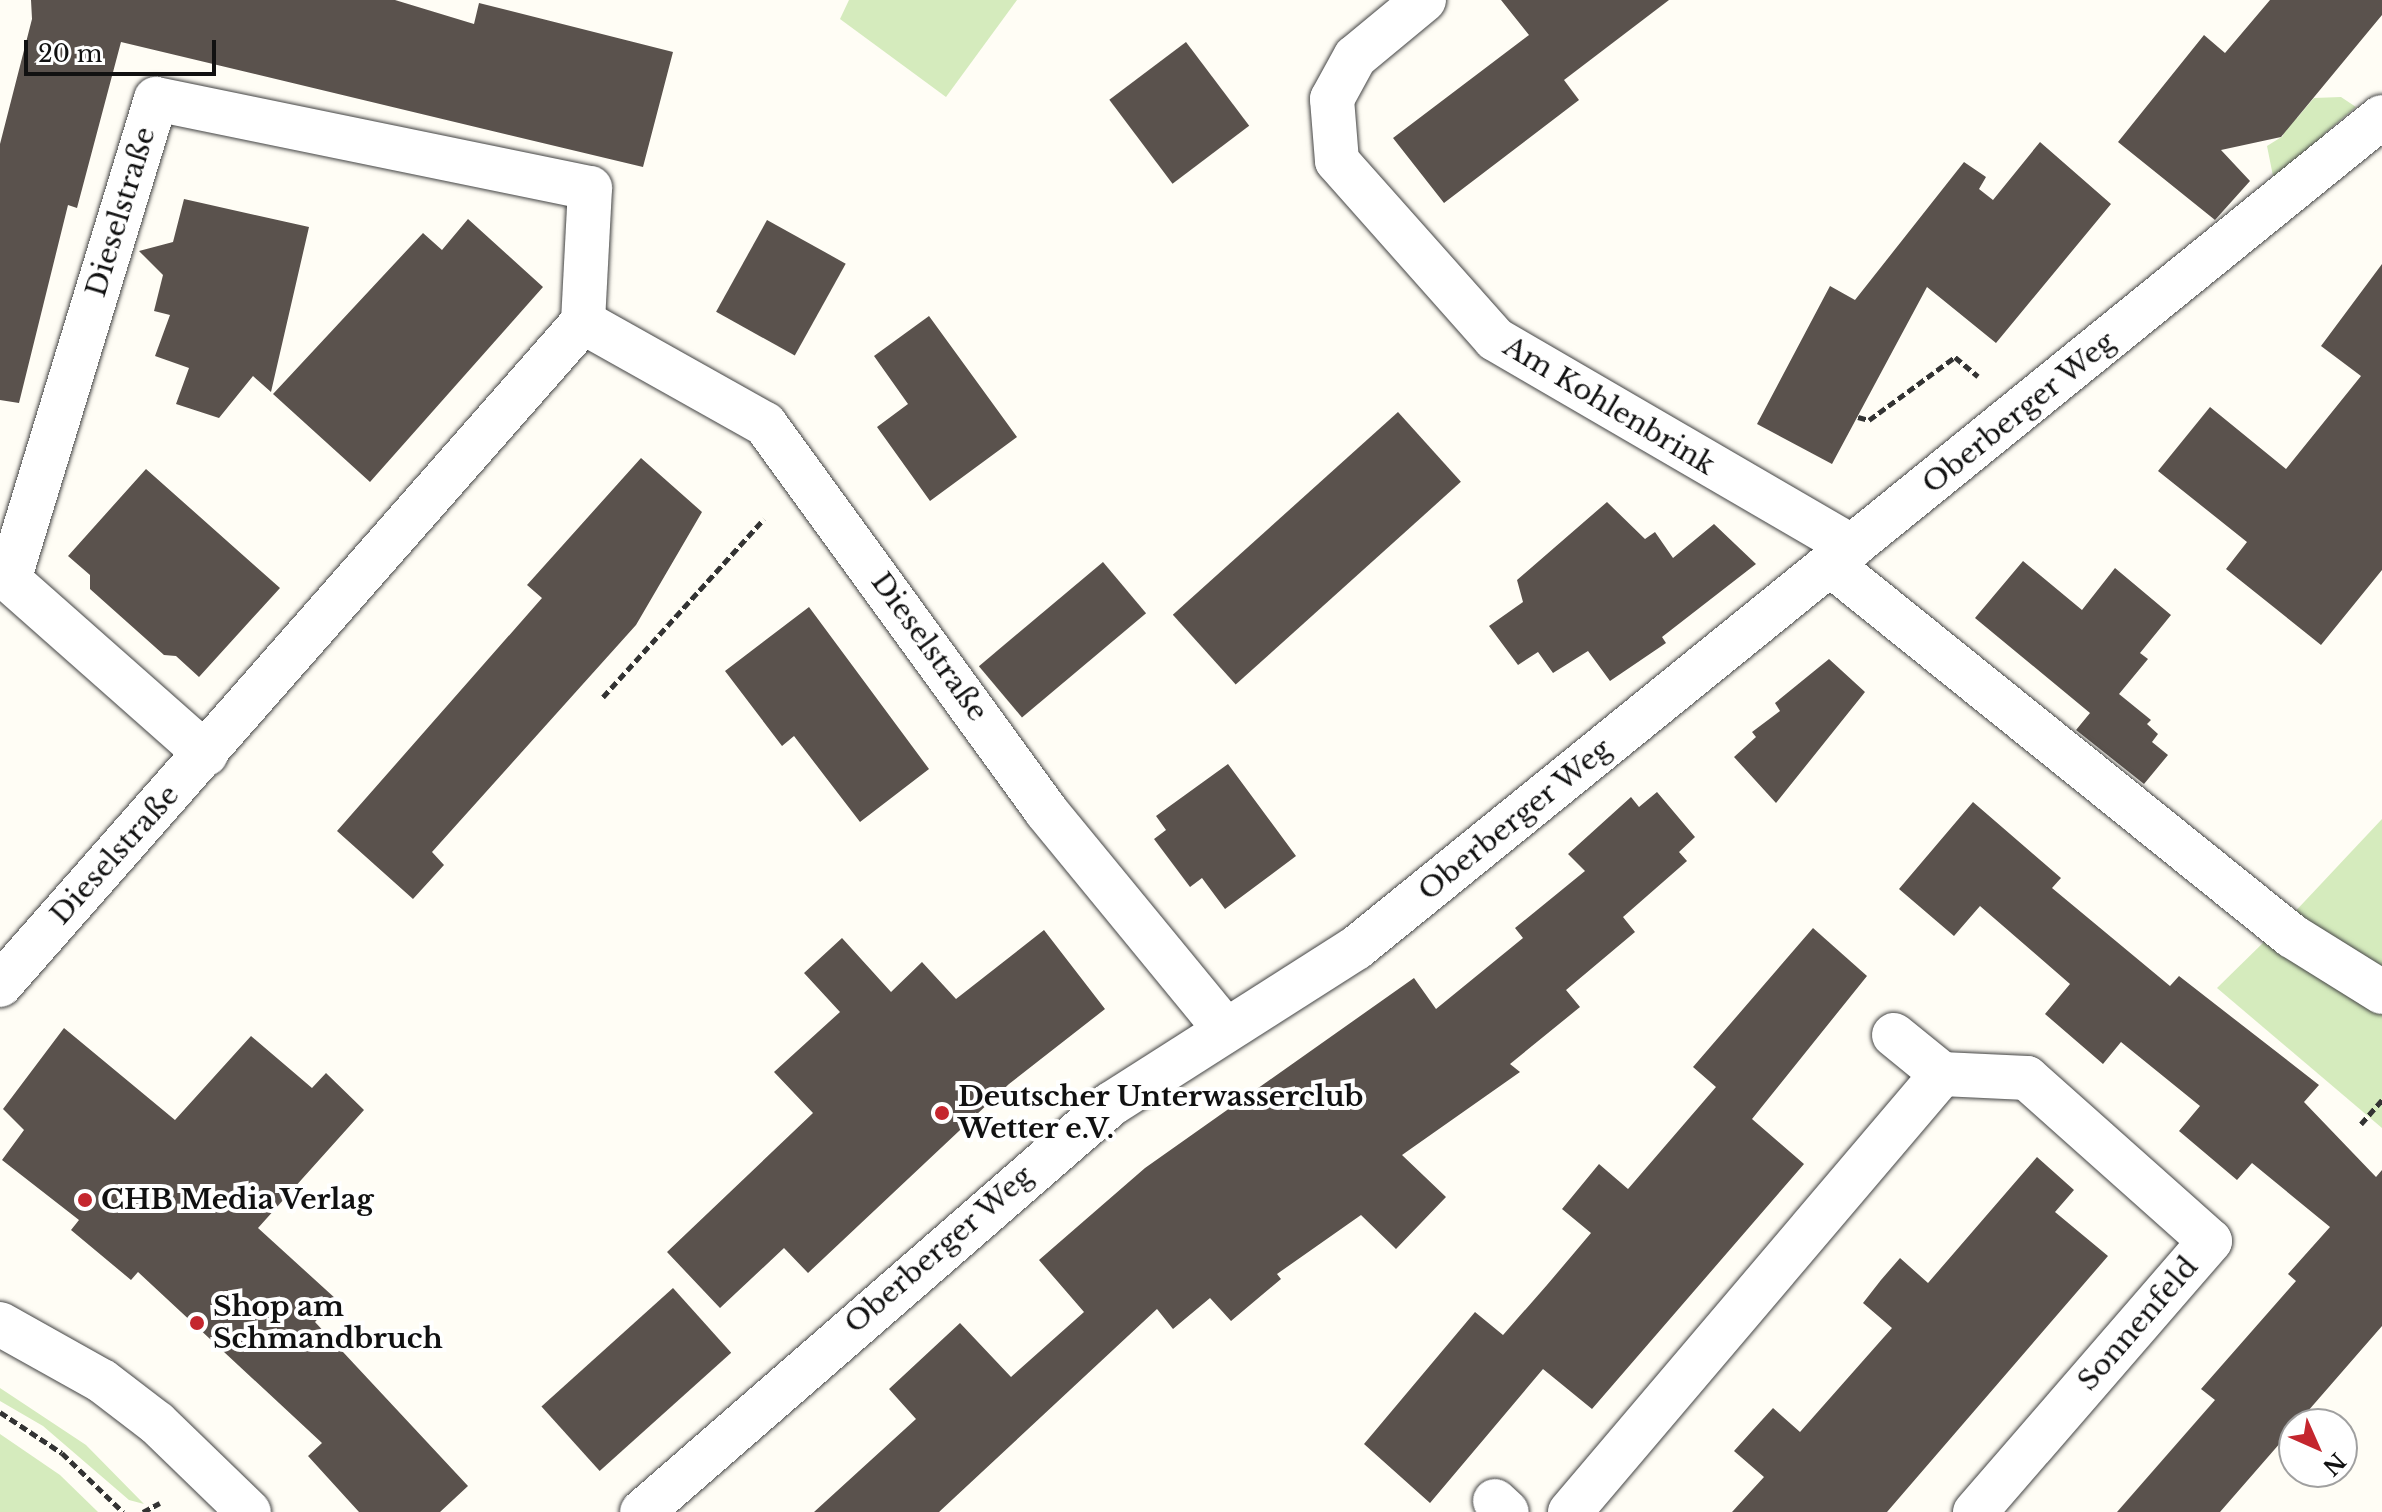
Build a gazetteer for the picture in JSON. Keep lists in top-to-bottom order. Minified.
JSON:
{"streets":{"street":["Dieselstraße","Am Kohlenbrink","Oberberger Weg","Sonnenfeld"]},"crossings":[["Dieselstraße","Oberberger Weg"],["Am Kohlenbrink","Oberberger Weg"]],"places":["Deutscher Unterwasserclub Wetter e.V.","CHB Media Verlag","Shop am Schmandbruch"],"scale_bar":"20 m","north":"bottom right"}
